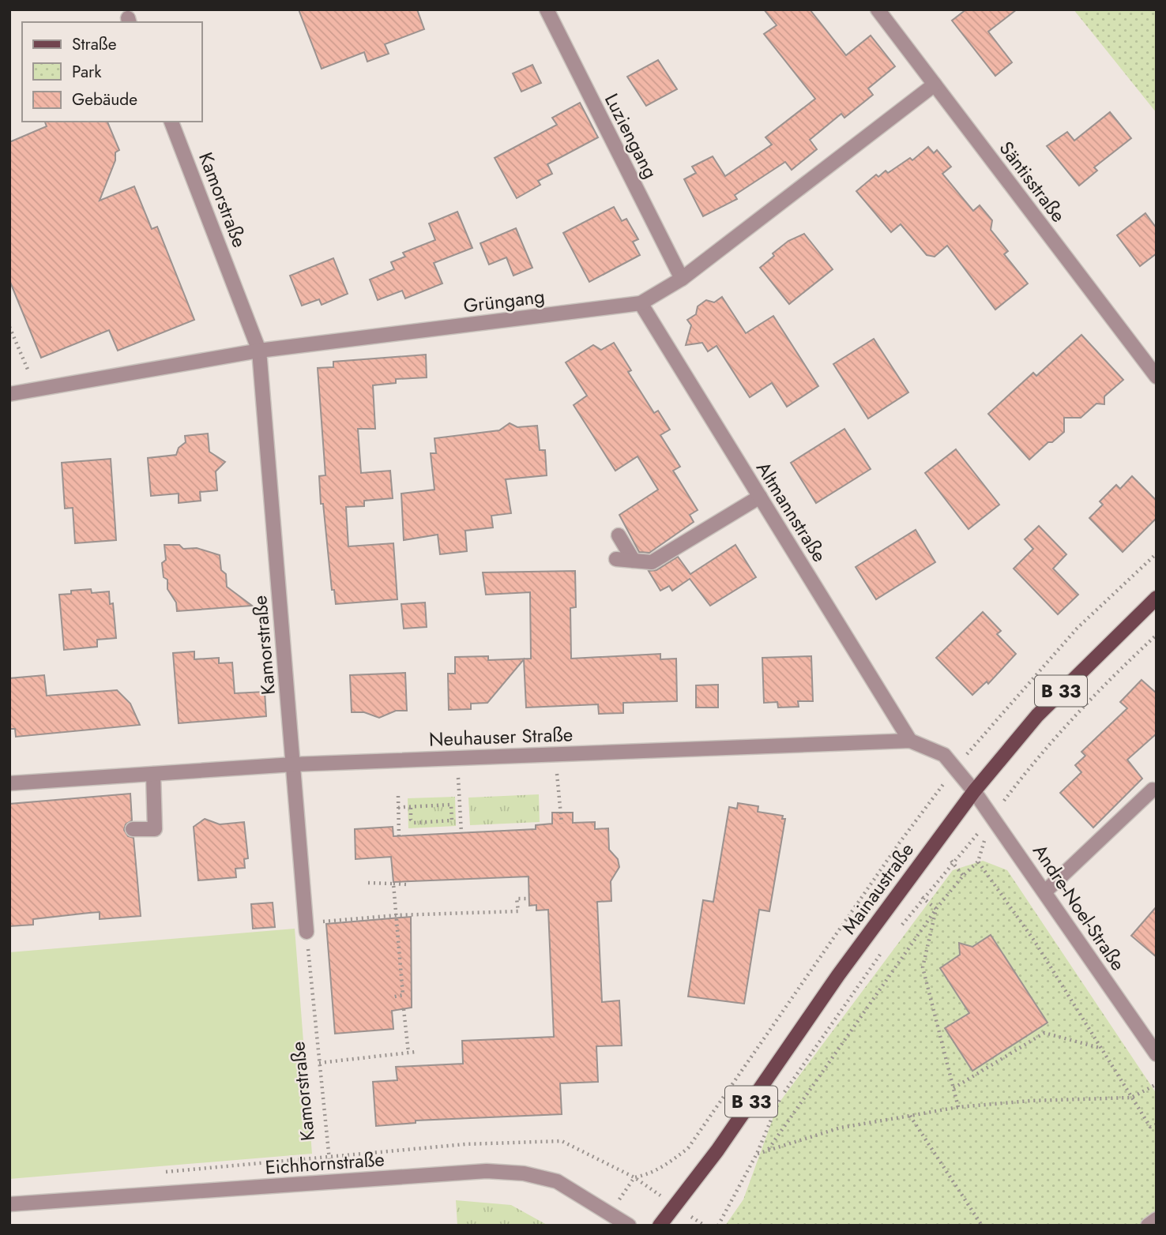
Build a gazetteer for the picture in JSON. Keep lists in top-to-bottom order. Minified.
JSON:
{"streets":{"main road":["B 33","Mainaustraße"],"street":["Luziengang","Säntisstraße","Kamorstraße","Grüngang","Altmannstraße","Neuhauser Straße","Andre-Noel-Straße","Eichhornstraße"]},"crossings":[["Luziengang","Grüngang"],["Säntisstraße","Grüngang"],["Kamorstraße","Grüngang"],["Kamorstraße","Neuhauser Straße"],["Kamorstraße","Eichhornstraße"],["Grüngang","Altmannstraße"],["Altmannstraße","Neuhauser Straße"],["Neuhauser Straße","Mainaustraße"],["Neuhauser Straße","Andre-Noel-Straße"],["Mainaustraße","Andre-Noel-Straße"]],"legend":["Straße","Park","Gebäude"]}
